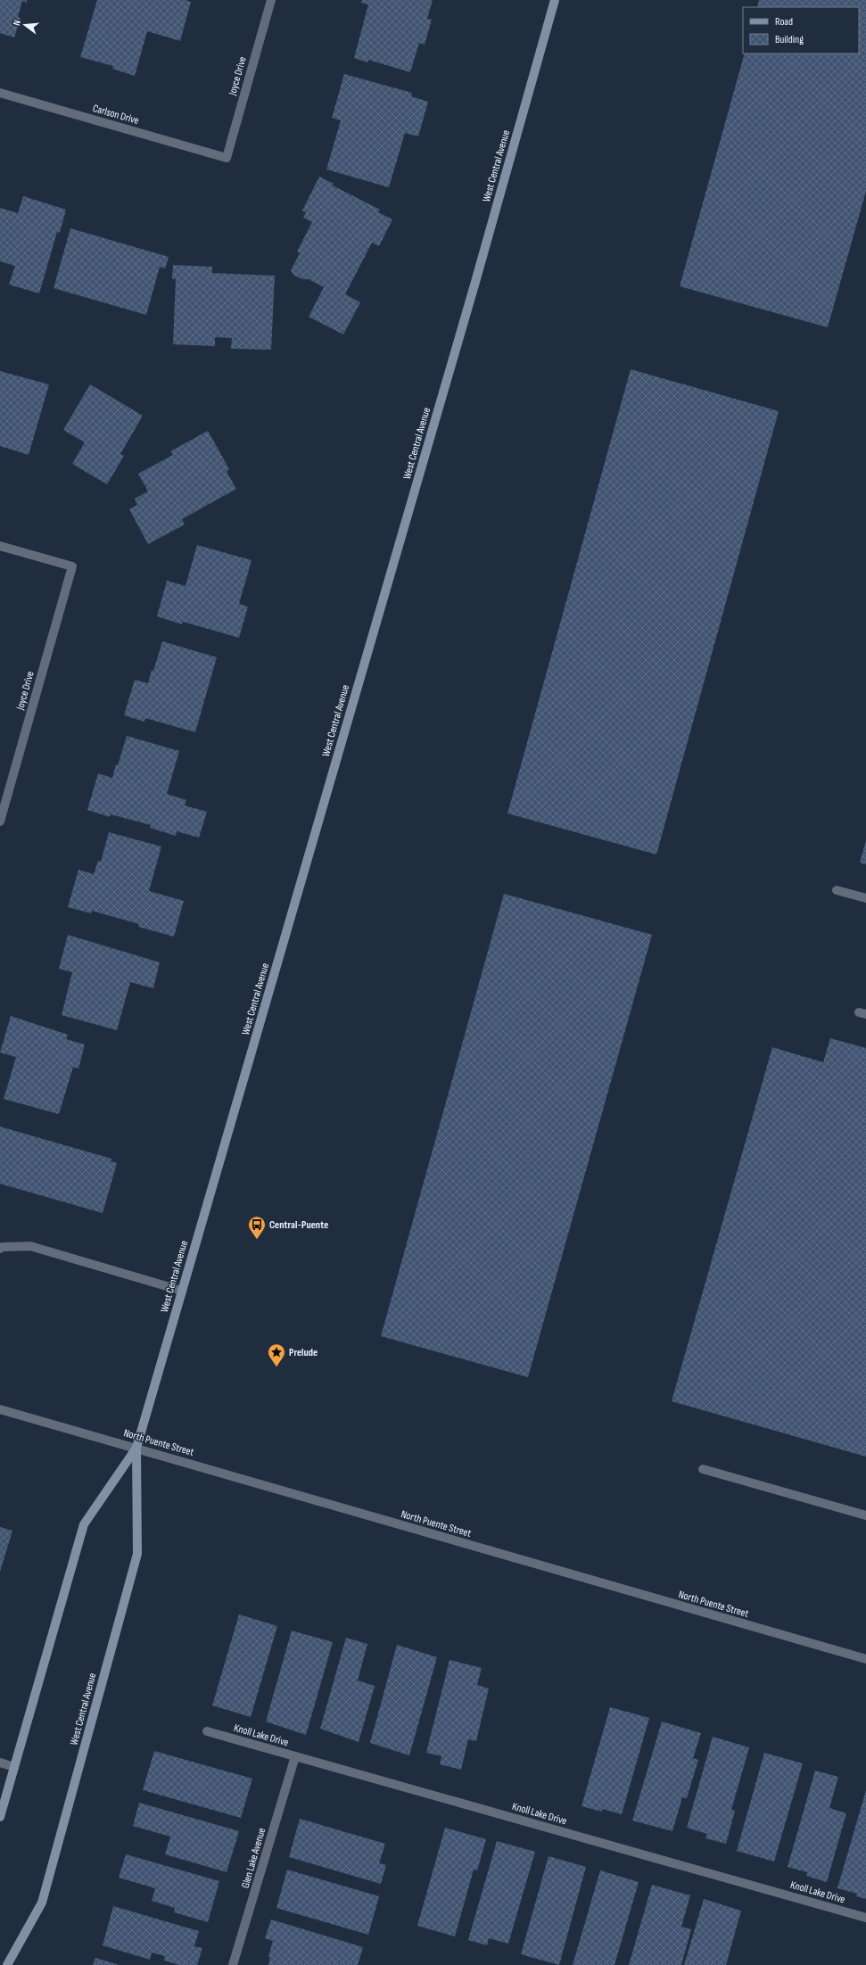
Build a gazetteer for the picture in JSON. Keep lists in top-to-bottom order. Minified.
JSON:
{"streets":{"main road":["West Central Avenue"],"street":["Joyce Drive","Carlson Drive","North Puente Street","Knoll Lake Drive","Glen Lake Avenue"]},"crossings":[["Joyce Drive","Carlson Drive"],["West Central Avenue","North Puente Street"],["Knoll Lake Drive","Glen Lake Avenue"]],"places":{"bus stop":["Central-Puente"],"place":["Prelude"]},"legend":["Road","Building"],"north":"left"}
